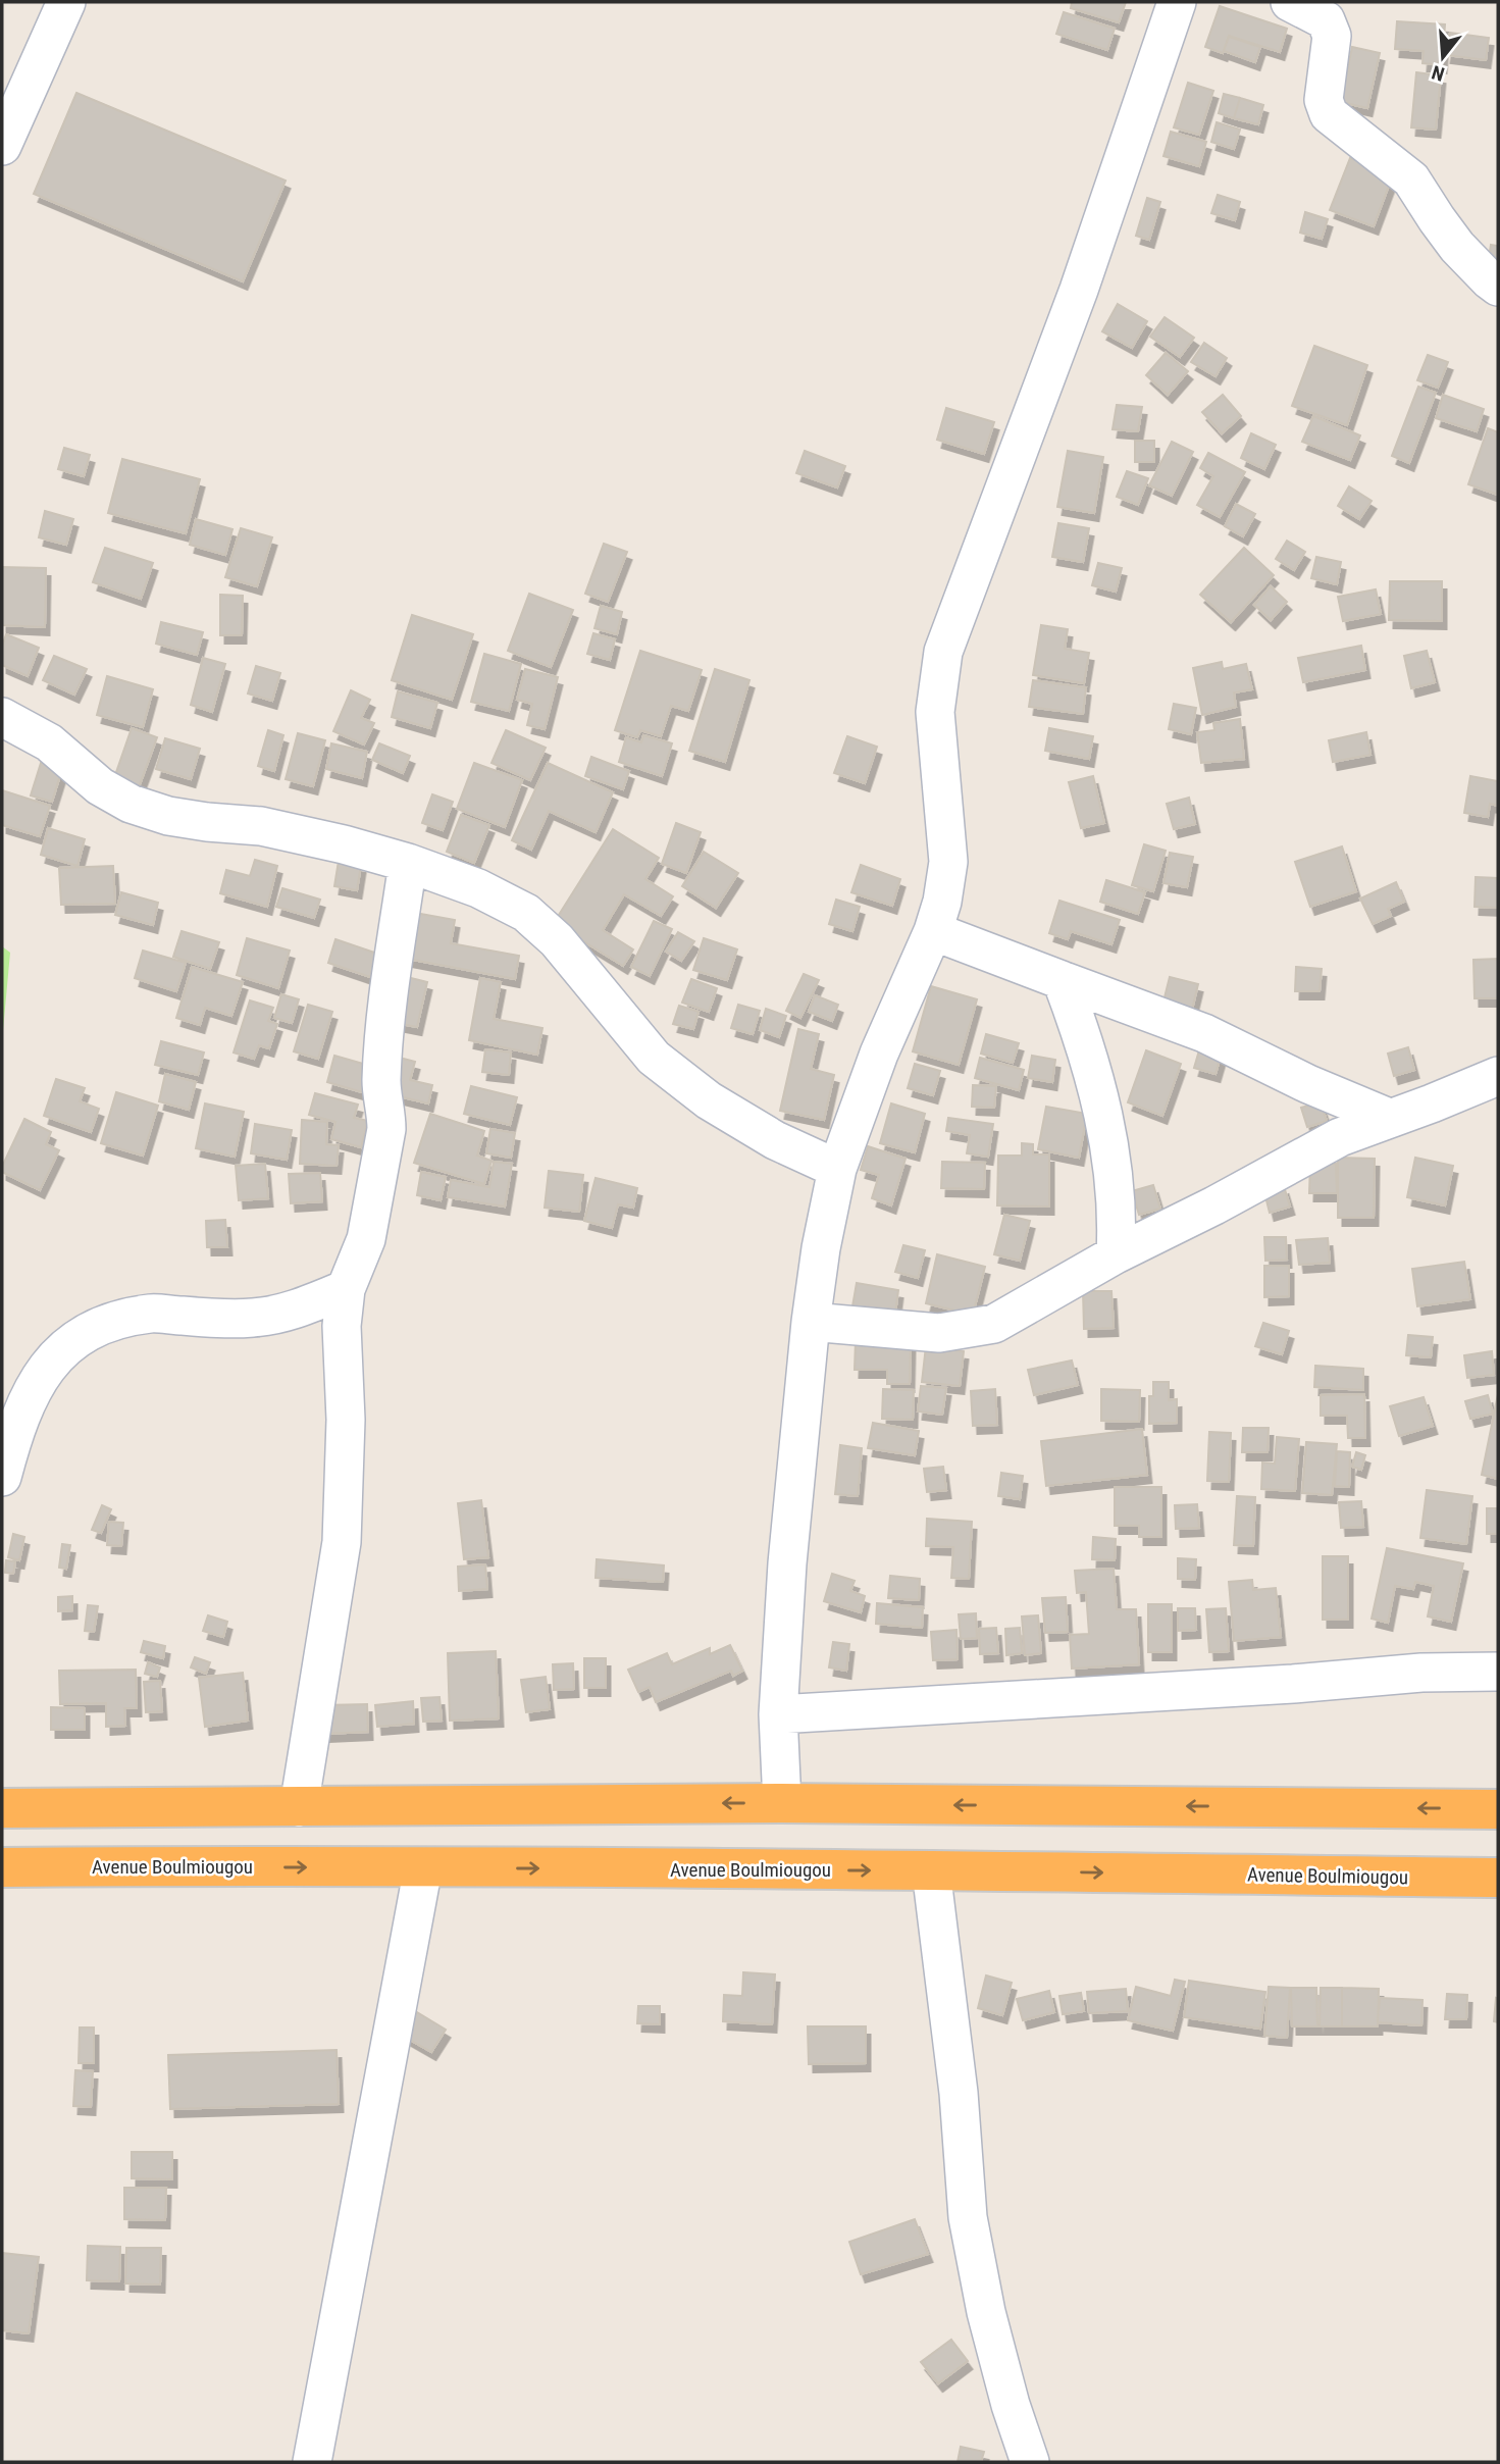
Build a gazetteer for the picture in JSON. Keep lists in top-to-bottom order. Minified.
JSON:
{"streets":{"highway":["Avenue Boulmiougou"]},"north":"bottom"}
